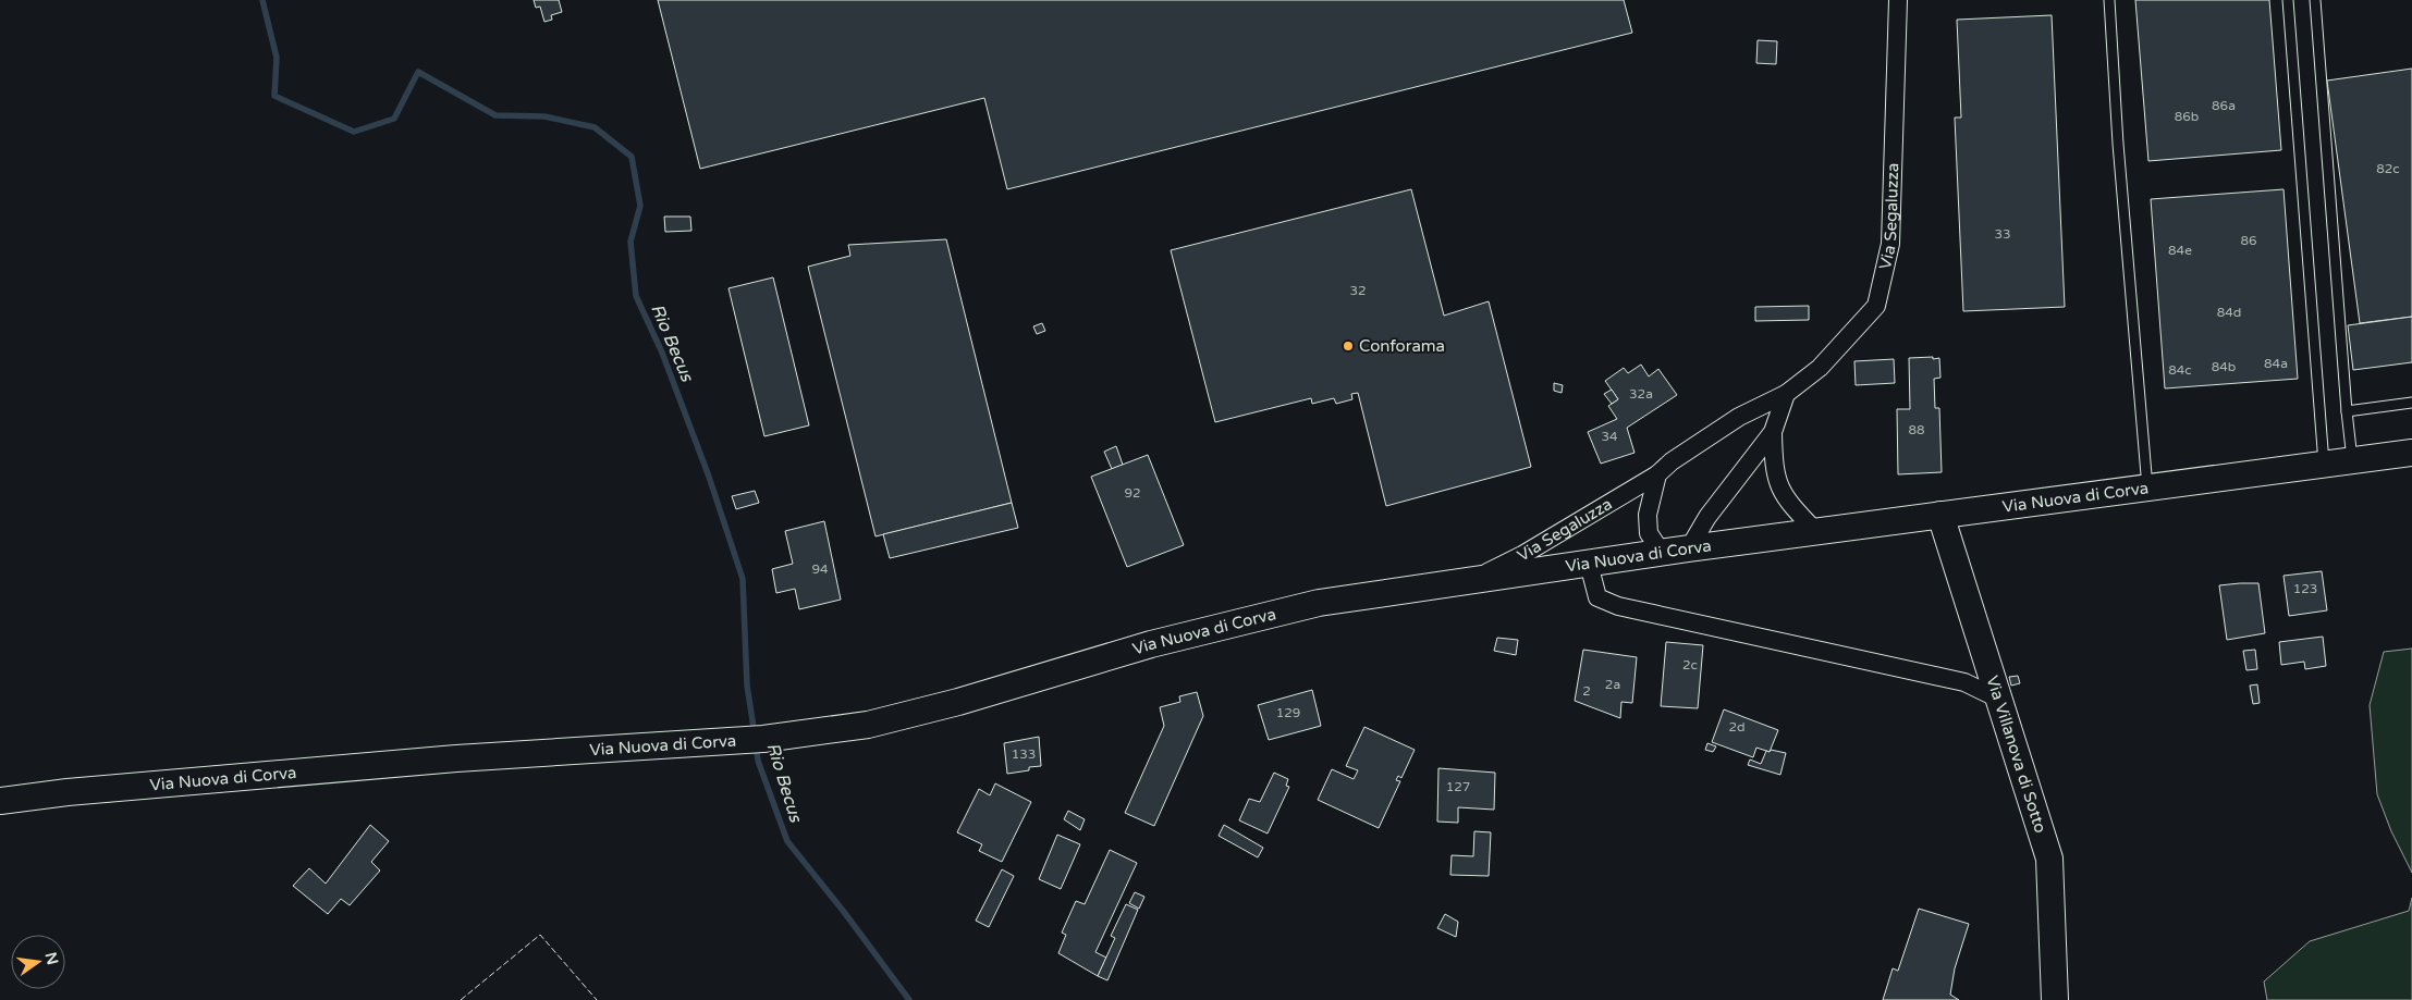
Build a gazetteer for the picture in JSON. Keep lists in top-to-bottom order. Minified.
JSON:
{"streets":{"main road":["Via Nuova di Corva","Via Villanova di Sotto"],"street":["Via Segaluzza"]},"crossings":[["Via Segaluzza","Via Nuova di Corva"],["Via Nuova di Corva","Via Villanova di Sotto"]],"water":["Rio Becus"],"places":["Conforama"],"house_numbers":["86a","86b","82c","33","86","84e","32","84d","84a","84b","84c","32a","88","34","92","94","123","2c","2a","2","129","2d","133","127"],"north":"right"}
